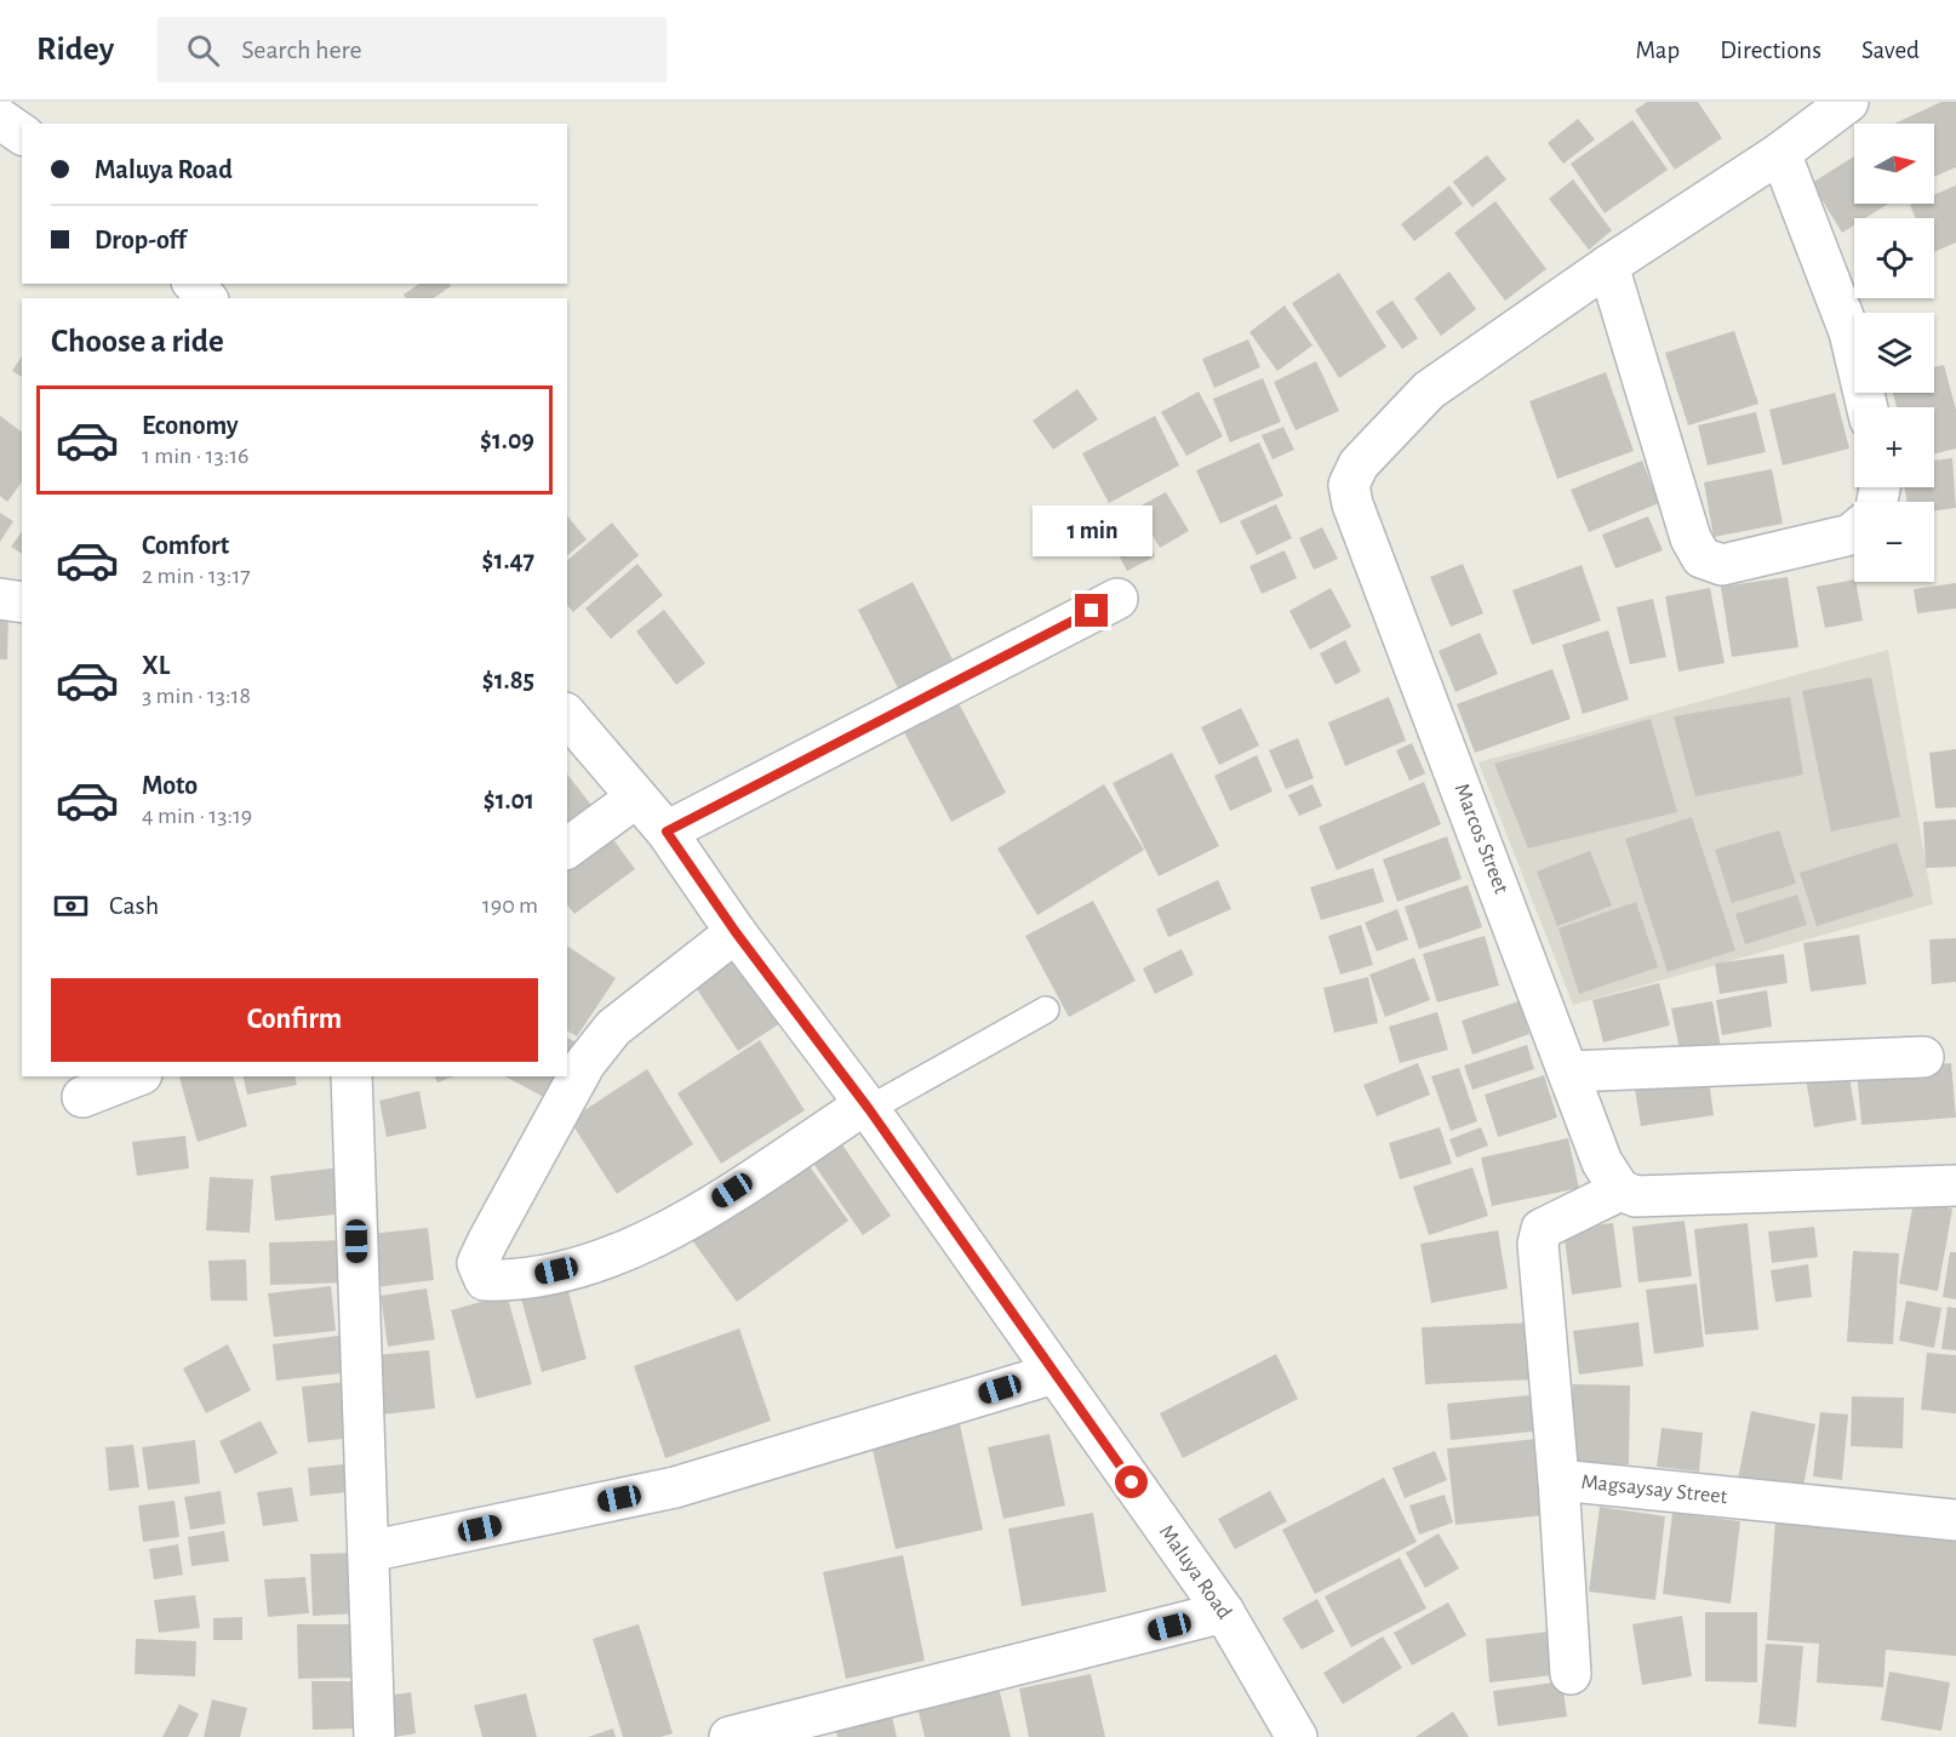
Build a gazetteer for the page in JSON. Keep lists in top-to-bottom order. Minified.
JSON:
{"streets":{"street":["Marcos Street","Magsaysay Street","Maluya Road"]},"crossings":[["Marcos Street","Magsaysay Street"]],"north":"right","page":{"header":"Ridey","search":"Search here","nav":["Map","Directions","Saved"],"map_buttons":["+","−"],"banner":["Maluya Road","Drop-off"],"heading":"Choose a ride","list":[{"name":"Economy","note":"1 min · 13:16","value":"$1.09"},{"name":"Comfort","note":"2 min · 13:17","value":"$1.47"},{"name":"XL","note":"3 min · 13:18","value":"$1.85"},{"name":"Moto","note":"4 min · 13:19","value":"$1.01"}],"bubble":"1 min","pay":["Cash","190 m"],"buttons":"Confirm"}}
